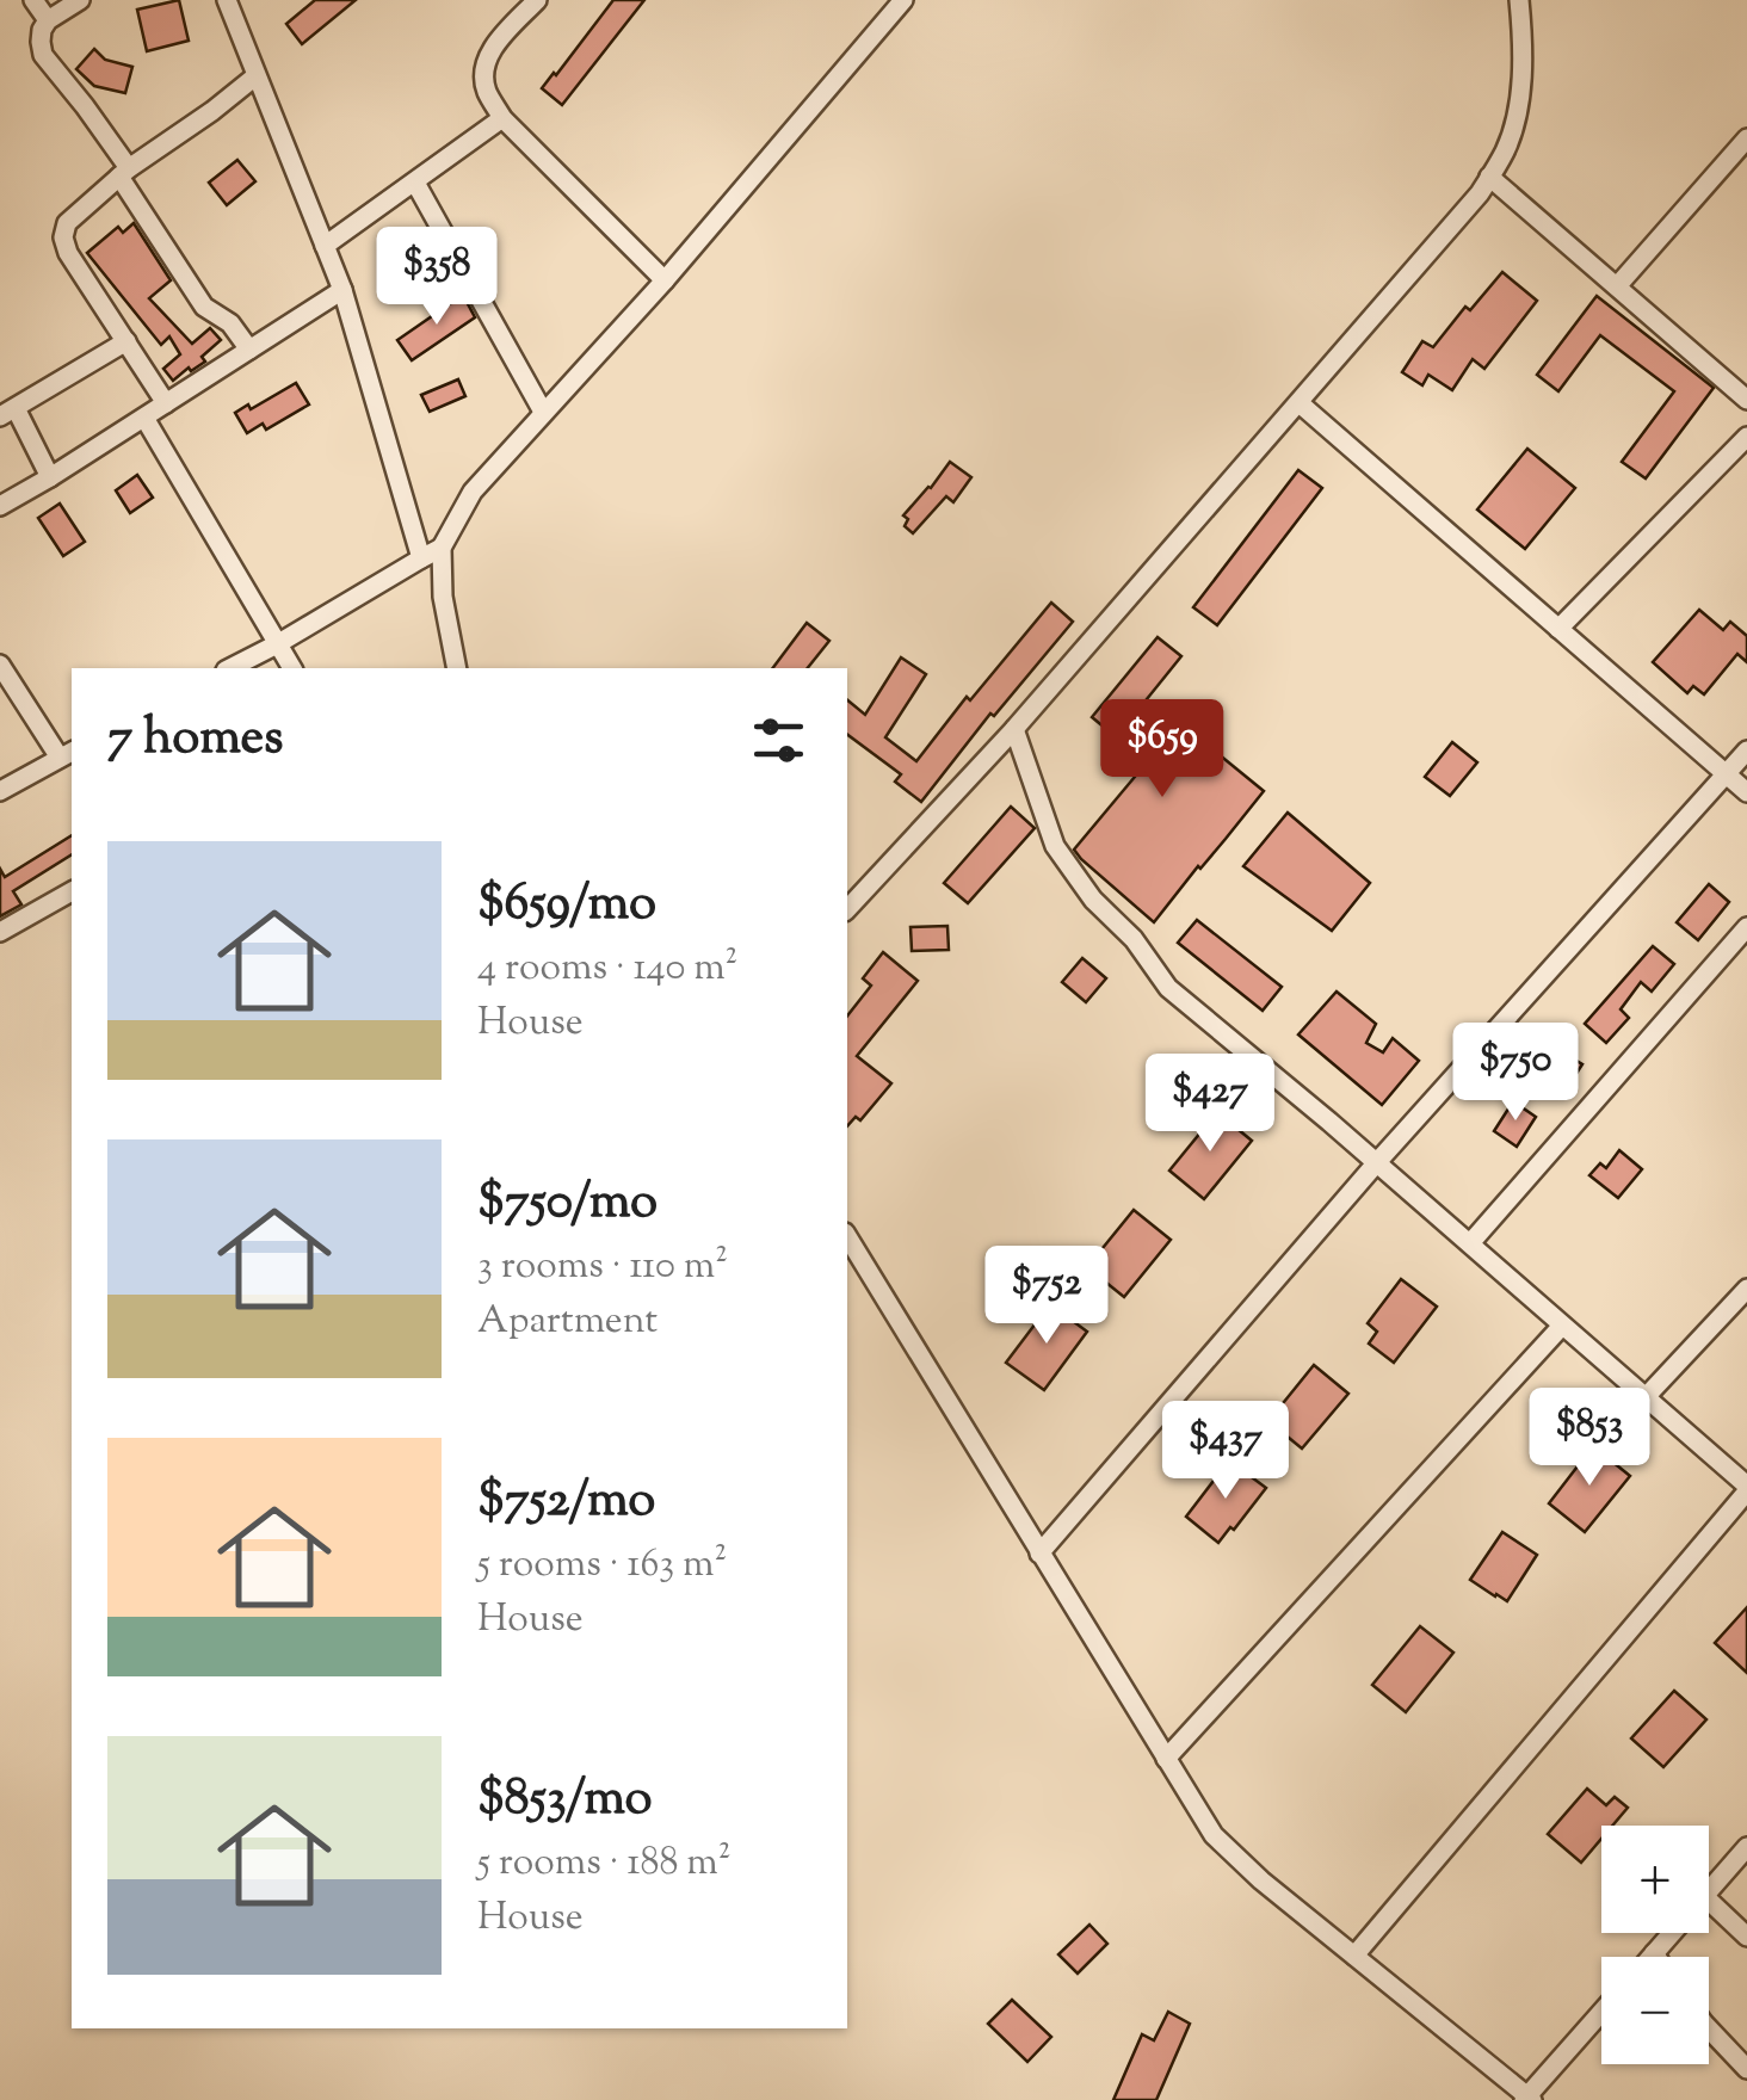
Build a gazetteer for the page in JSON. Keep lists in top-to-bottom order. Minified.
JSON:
{"page":{"price":["$358","$659","$750","$427","$752","$853","$437"],"heading":"7 homes","list":[{"name":"$659/mo","note":"4 rooms · 140 m² · House"},{"name":"$750/mo","note":"3 rooms · 110 m² · Apartment"},{"name":"$752/mo","note":"5 rooms · 163 m² · House"},{"name":"$853/mo","note":"5 rooms · 188 m² · House"}],"map_buttons":["+","−"]}}
